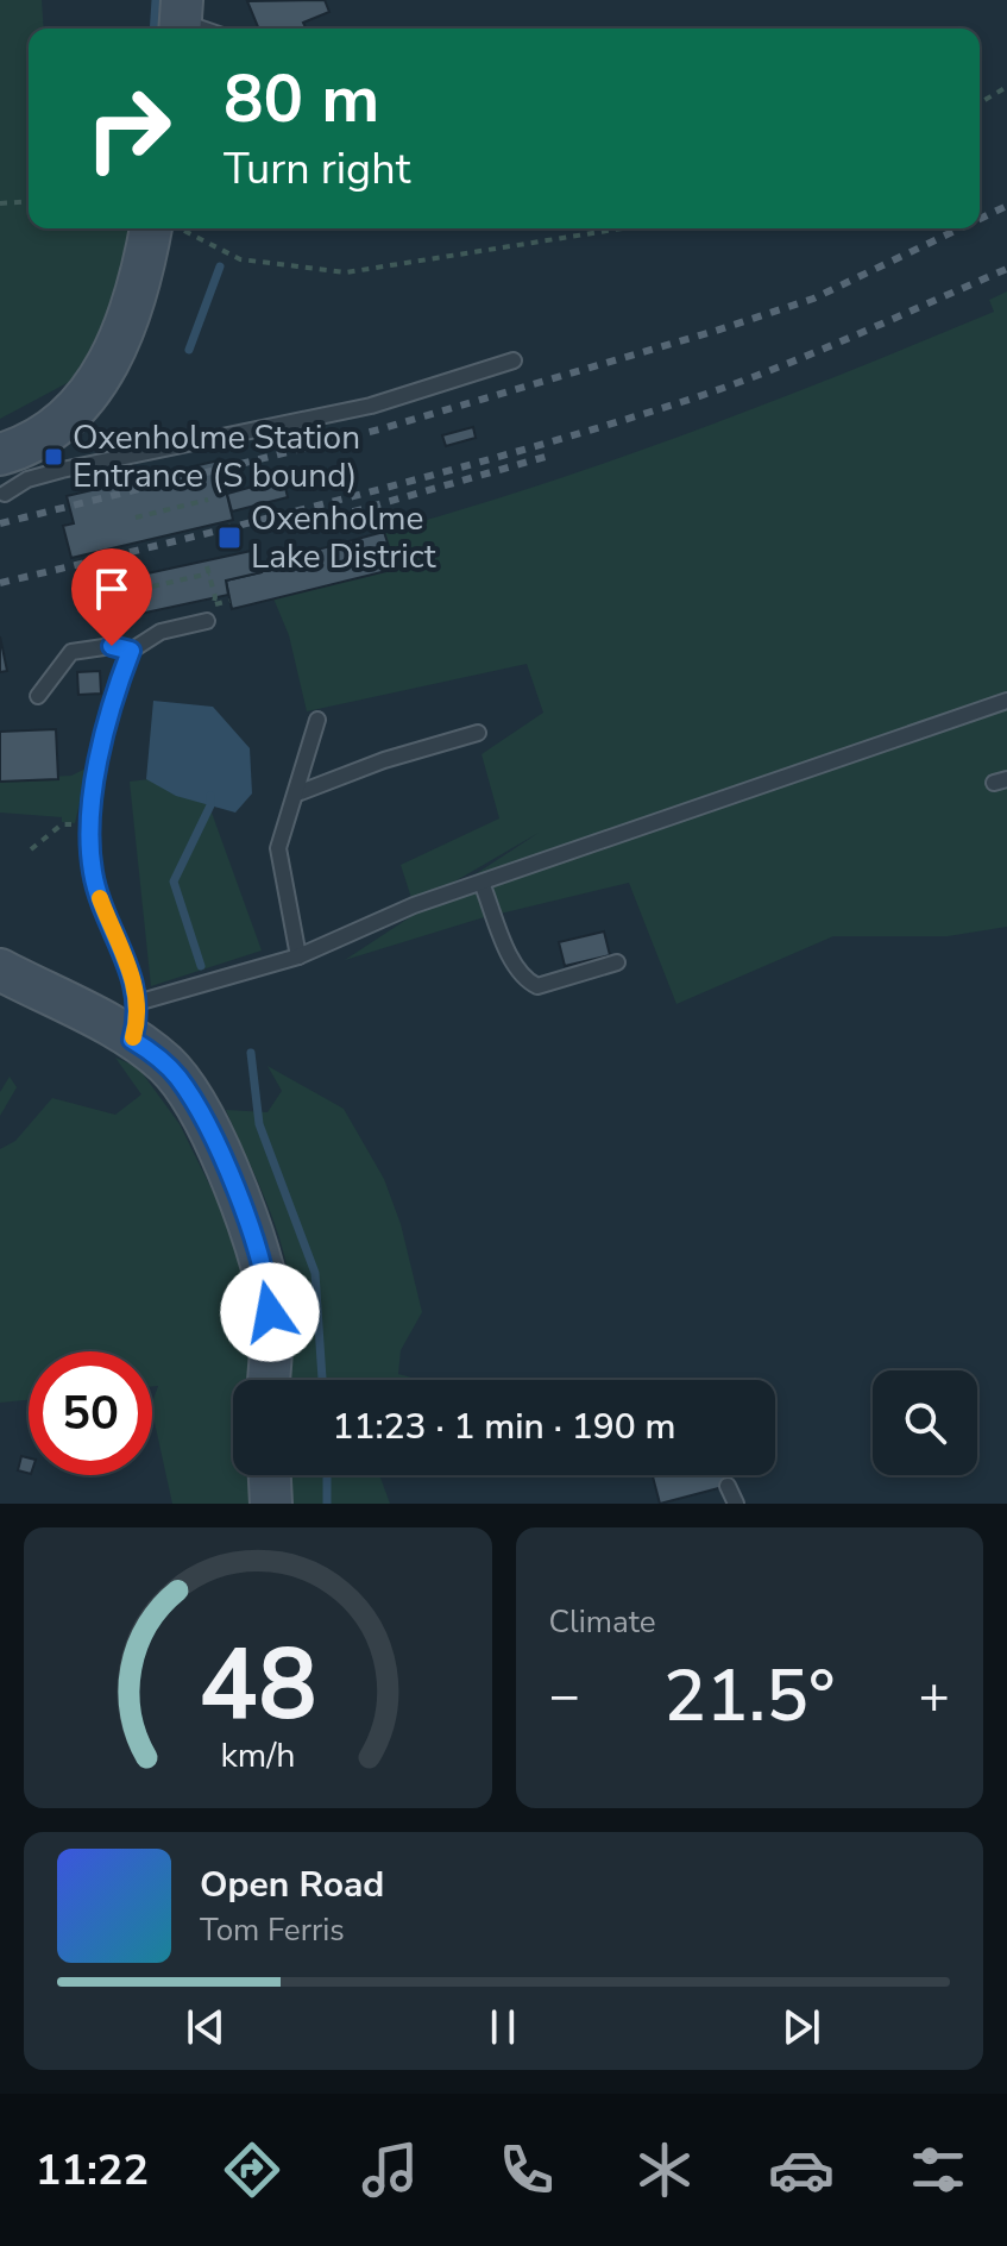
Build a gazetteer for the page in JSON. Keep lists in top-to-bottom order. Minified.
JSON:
{"places":{"transit":["Oxenholme Station Entrance (S bound)","Oxenholme Lake District"]},"page":{"turn":["80 m","Turn right"],"limit":"50","trip":"11:23 · 1 min · 190 m","tile":"Climate","heat":["−","21.5°","+"],"song":["Open Road","Tom Ferris"],"tabs":"11:22","gauge":["48","km/h"]}}
